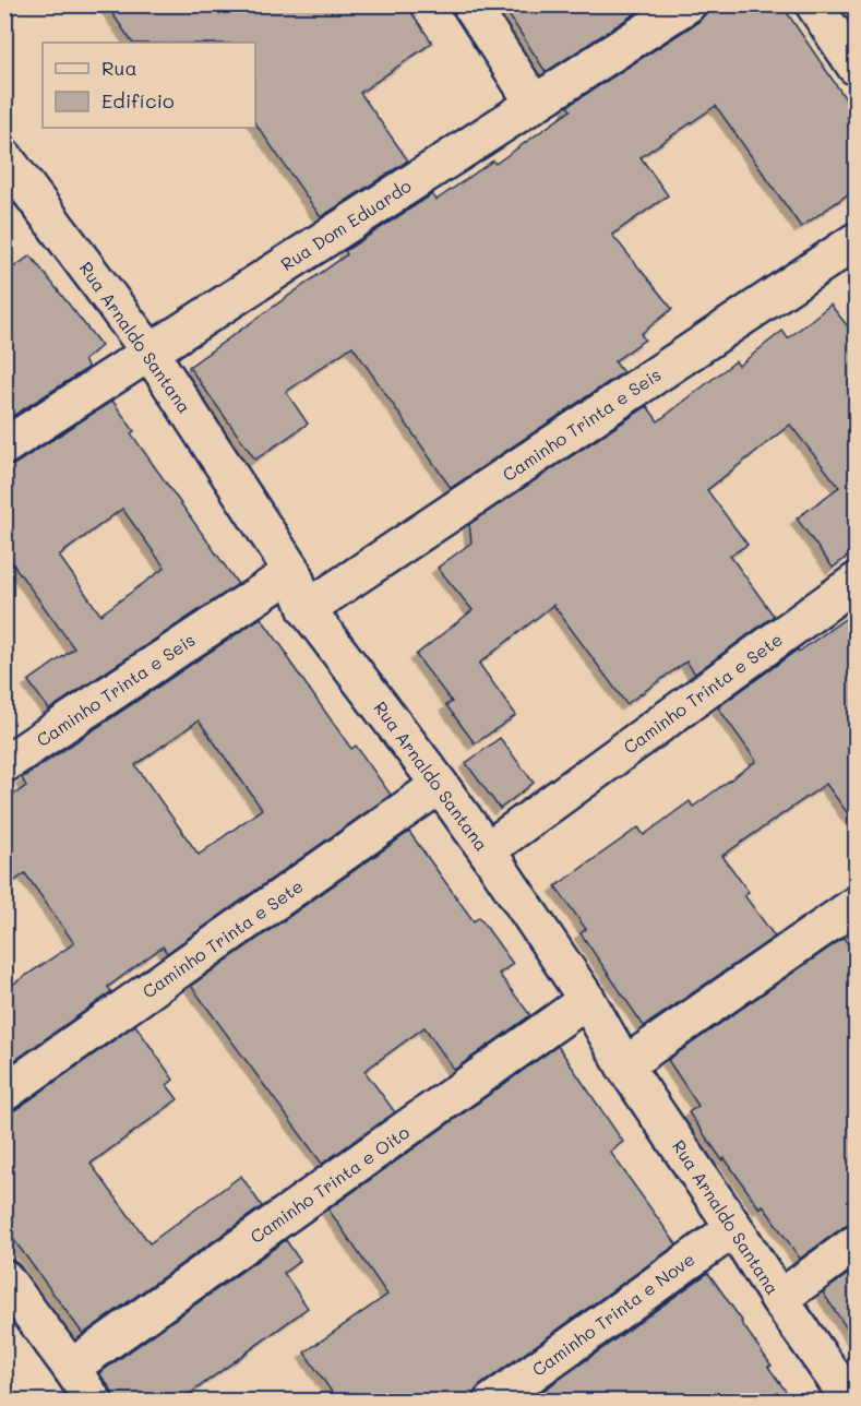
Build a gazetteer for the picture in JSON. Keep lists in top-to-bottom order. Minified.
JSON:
{"streets":{"street":["Rua Dom Eduardo","Rua Arnaldo Santana","Caminho Trinta e Seis","Caminho Trinta e Sete","Caminho Trinta e Oito","Caminho Trinta e Nove"]},"crossings":[["Rua Dom Eduardo","Rua Arnaldo Santana"],["Rua Arnaldo Santana","Caminho Trinta e Seis"],["Rua Arnaldo Santana","Caminho Trinta e Sete"],["Rua Arnaldo Santana","Caminho Trinta e Oito"],["Rua Arnaldo Santana","Caminho Trinta e Nove"]],"legend":["Rua","Edifício"]}
